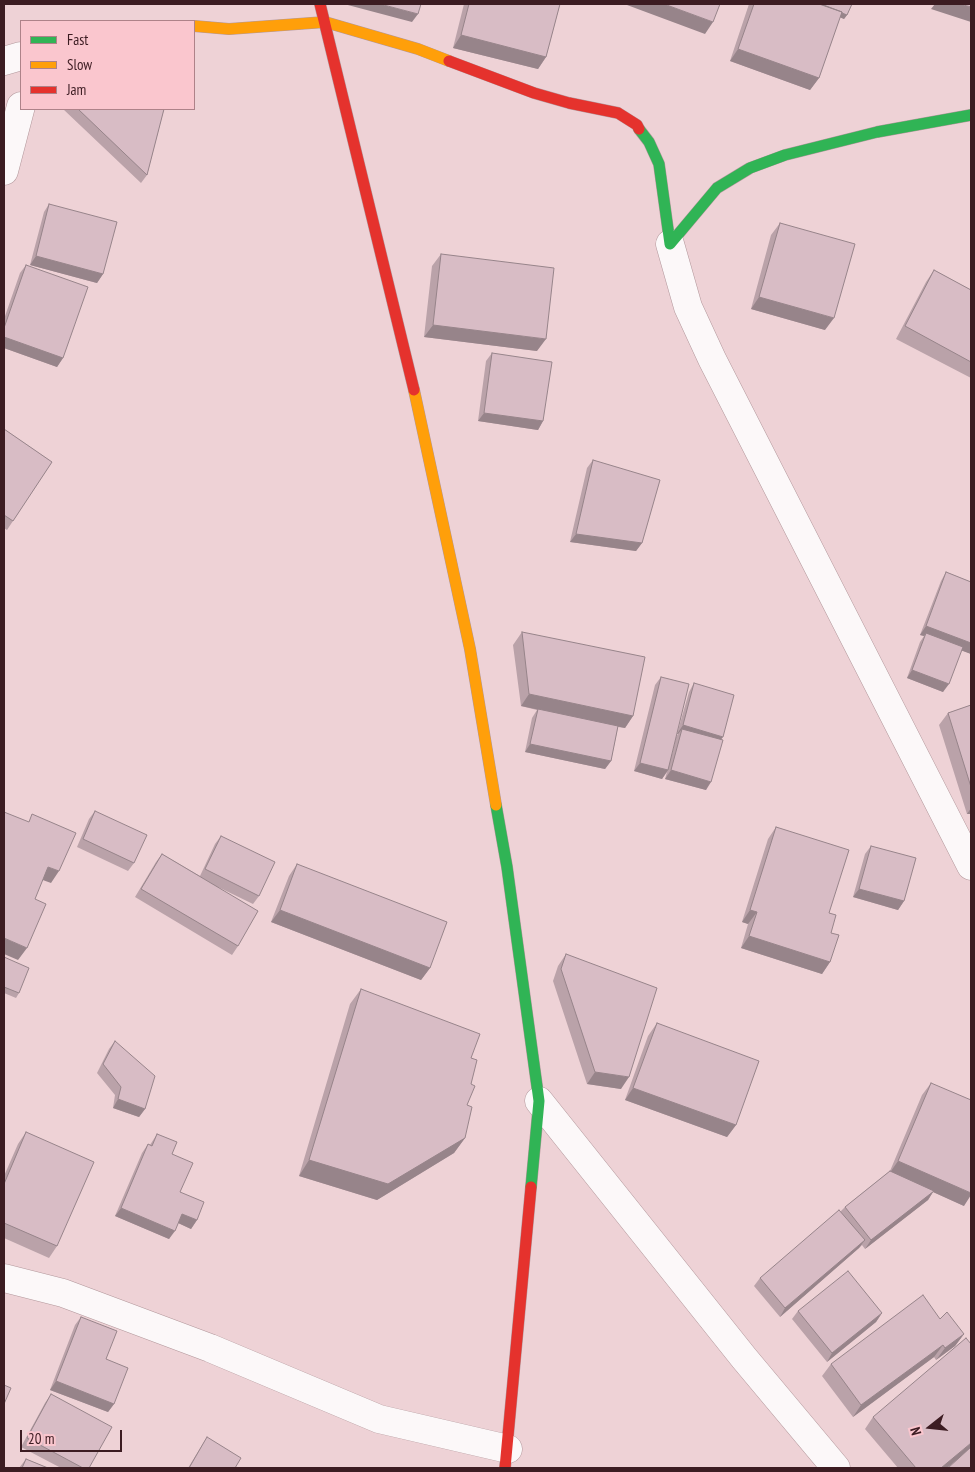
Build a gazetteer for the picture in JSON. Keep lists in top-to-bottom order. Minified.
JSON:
{"legend":["Fast","Slow","Jam"],"scale_bar":"20 m","north":"left"}
